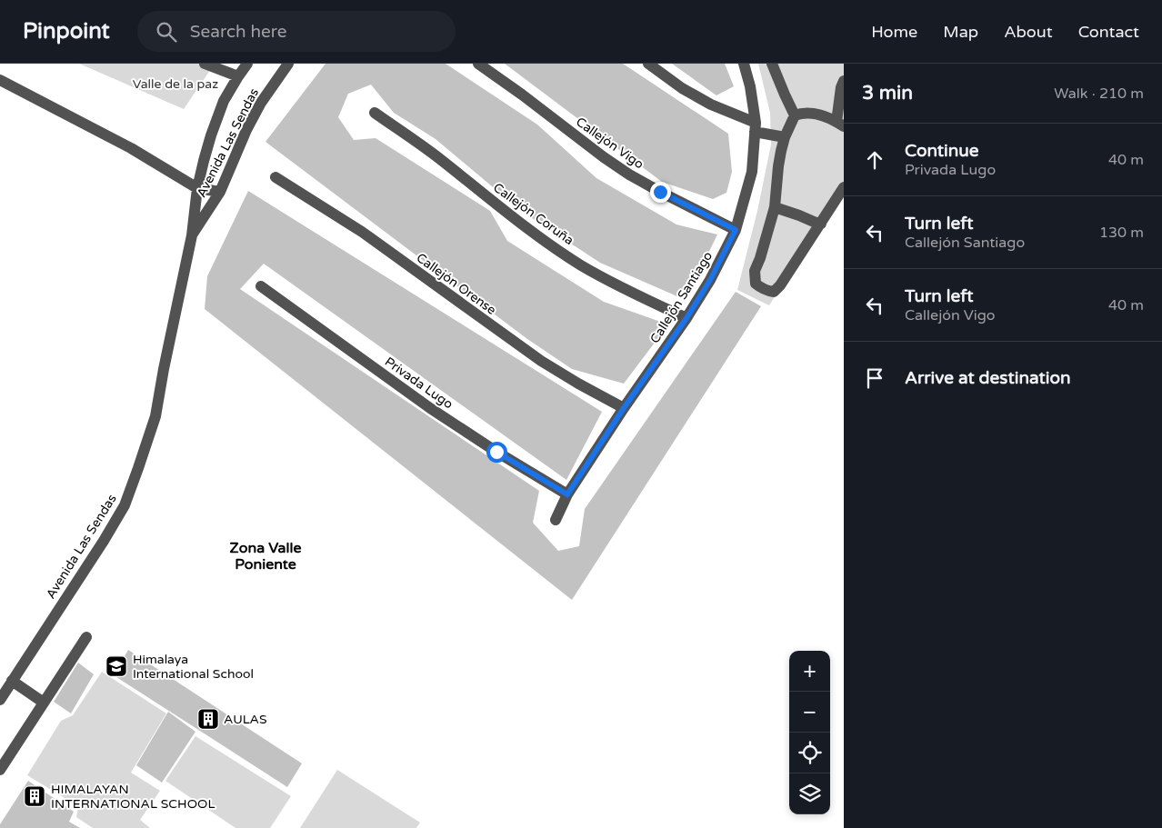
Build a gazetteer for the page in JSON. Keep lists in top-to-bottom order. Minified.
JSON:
{"streets":{"street":["Avenida Las Sendas","Callejón Vigo","Callejón Coruña","Callejón Orense","Callejón Santiago","Privada Lugo"]},"crossings":[["Callejón Vigo","Callejón Santiago"],["Callejón Coruña","Callejón Santiago"],["Callejón Orense","Callejón Santiago"],["Callejón Santiago","Privada Lugo"]],"districts":["Zona Valle Poniente"],"parks":["Valle de la paz"],"places":{"school or university":["Himalaya International School"],"building":["AULAS","HIMALAYAN INTERNATIONAL SCHOOL"]},"page":{"header":"Pinpoint","search":"Search here","nav":["Home","Map","About","Contact"],"heading":["3 min","Walk · 210 m"],"list":[["Continue","Privada Lugo","40 m"],["Turn left","Callejón Santiago","130 m"],["Turn left","Callejón Vigo","40 m"],"Arrive at destination"],"map_buttons":["+","−"]}}
